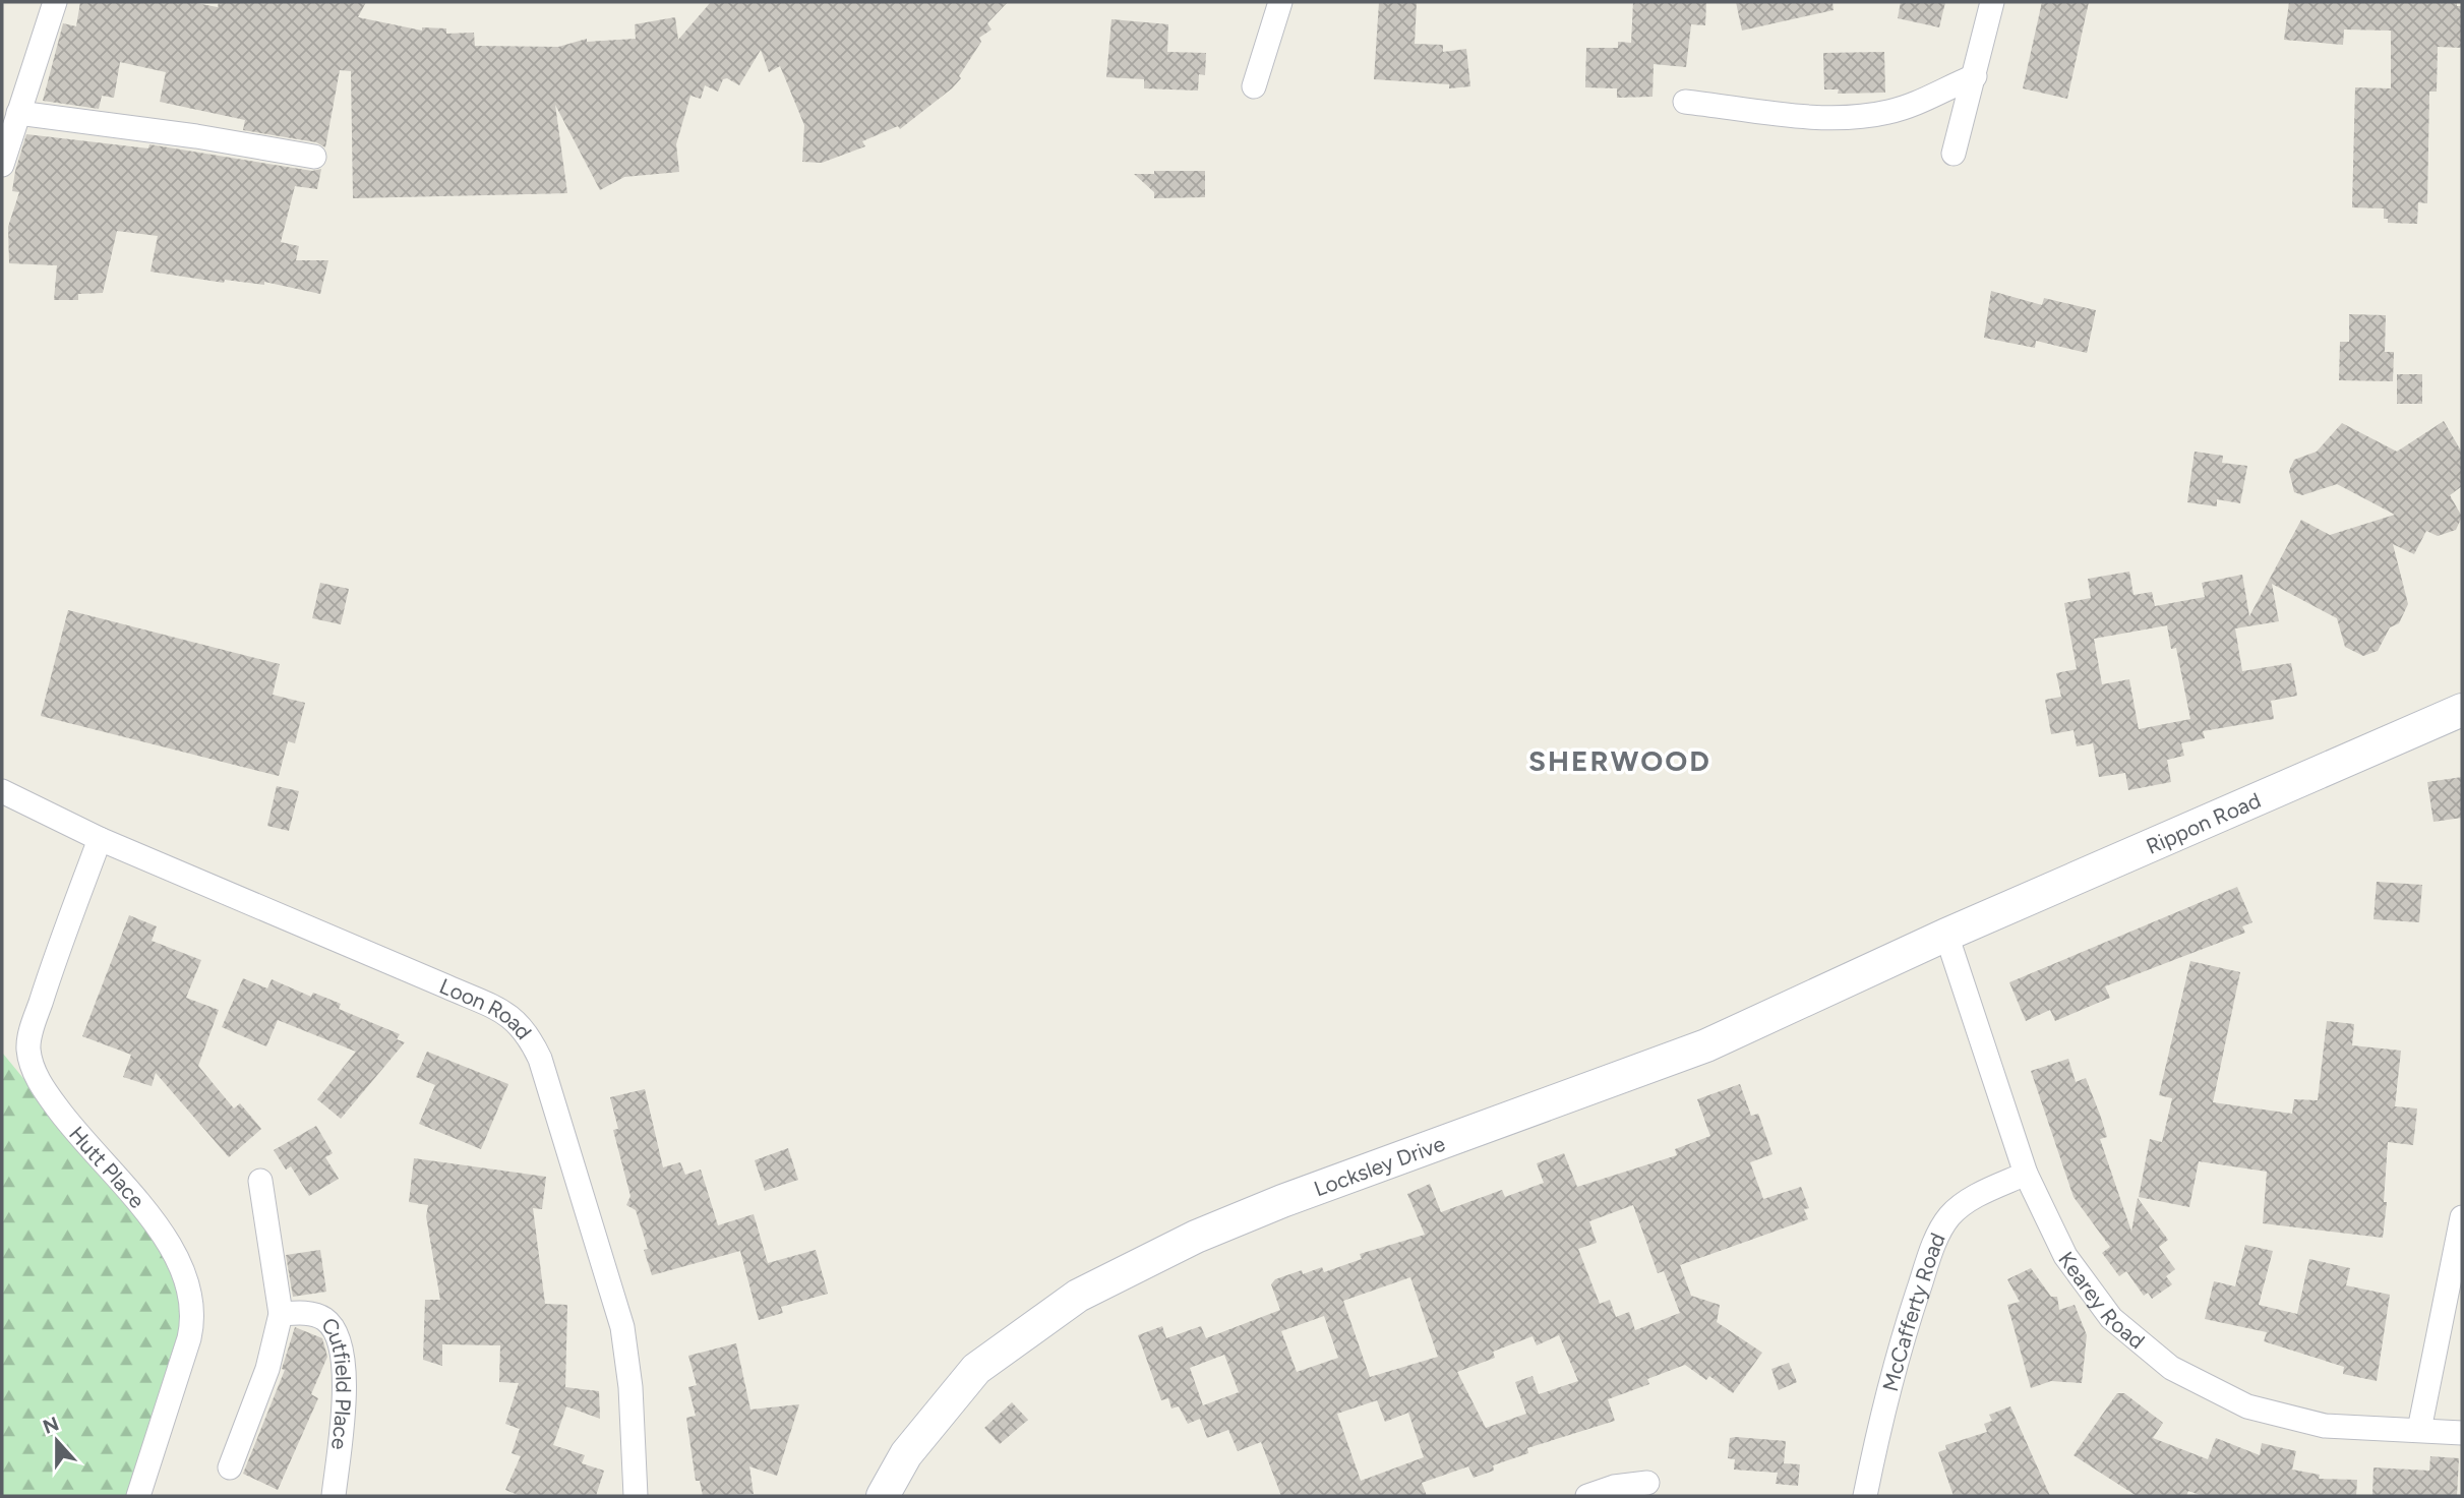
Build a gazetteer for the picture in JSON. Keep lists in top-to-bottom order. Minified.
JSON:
{"streets":{"street":["Rippon Road","Loon Road","Locksley Drive","Hutt Place","Kearey Road","McCafferty Road","Cutfield Place"]},"crossings":[["Rippon Road","Locksley Drive"],["Rippon Road","Kearey Road"],["Loon Road","Hutt Place"],["Locksley Drive","Kearey Road"],["Kearey Road","McCafferty Road"]],"districts":["SHERWOOD"],"north":"top"}
